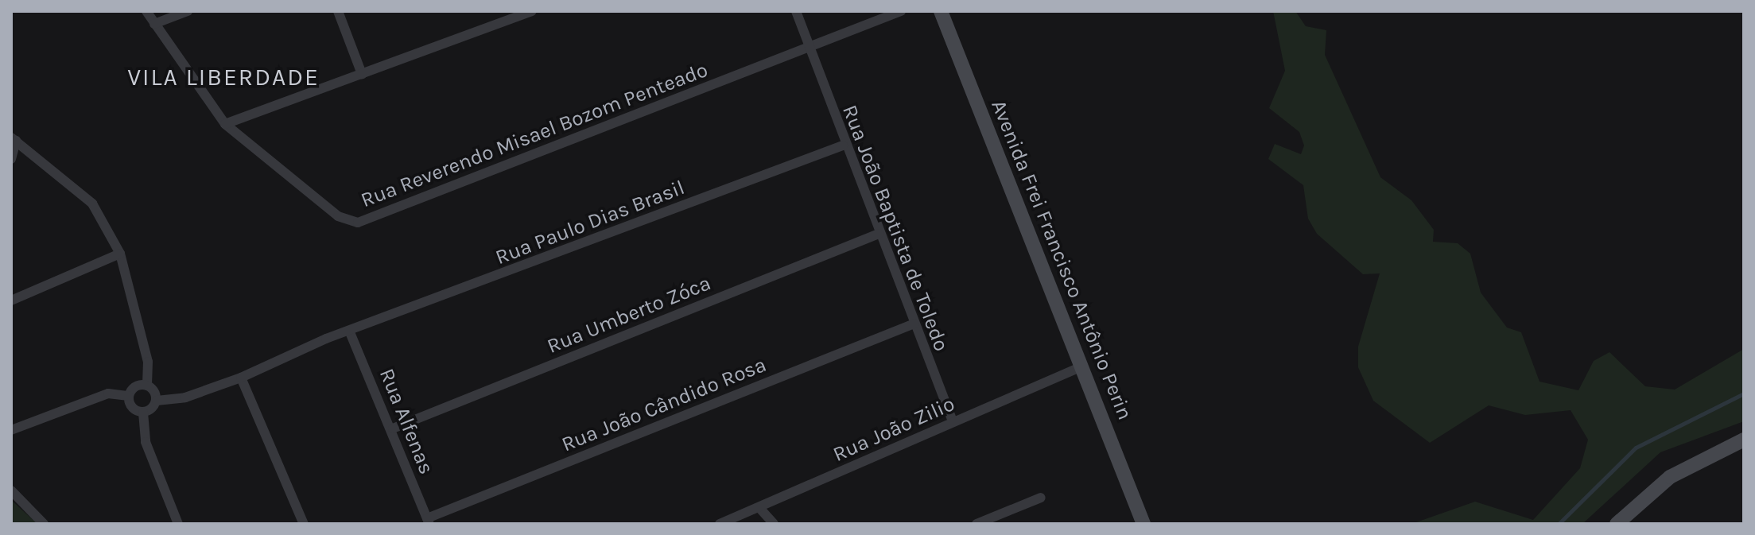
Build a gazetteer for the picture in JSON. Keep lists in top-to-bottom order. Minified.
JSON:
{"streets":{"street":["Rua Reverendo Misael Bozom Penteado","Rua Paulo Dias Brasil","Rua João Baptista de Toledo","Avenida Frei Francisco Antônio Perin","Rua Umberto Zóca","Rua João Cândido Rosa","Rua Alfenas","Rua João Zilio"]},"crossings":[["Rua Reverendo Misael Bozom Penteado","Rua João Baptista de Toledo"],["Rua Paulo Dias Brasil","Rua João Baptista de Toledo"],["Rua Paulo Dias Brasil","Rua Alfenas"],["Rua João Baptista de Toledo","Rua Umberto Zóca"],["Rua João Baptista de Toledo","Rua João Cândido Rosa"],["Rua João Baptista de Toledo","Rua João Zilio"],["Avenida Frei Francisco Antônio Perin","Rua João Zilio"],["Rua Umberto Zóca","Rua Alfenas"],["Rua João Cândido Rosa","Rua Alfenas"]],"districts":["VILA LIBERDADE"]}
